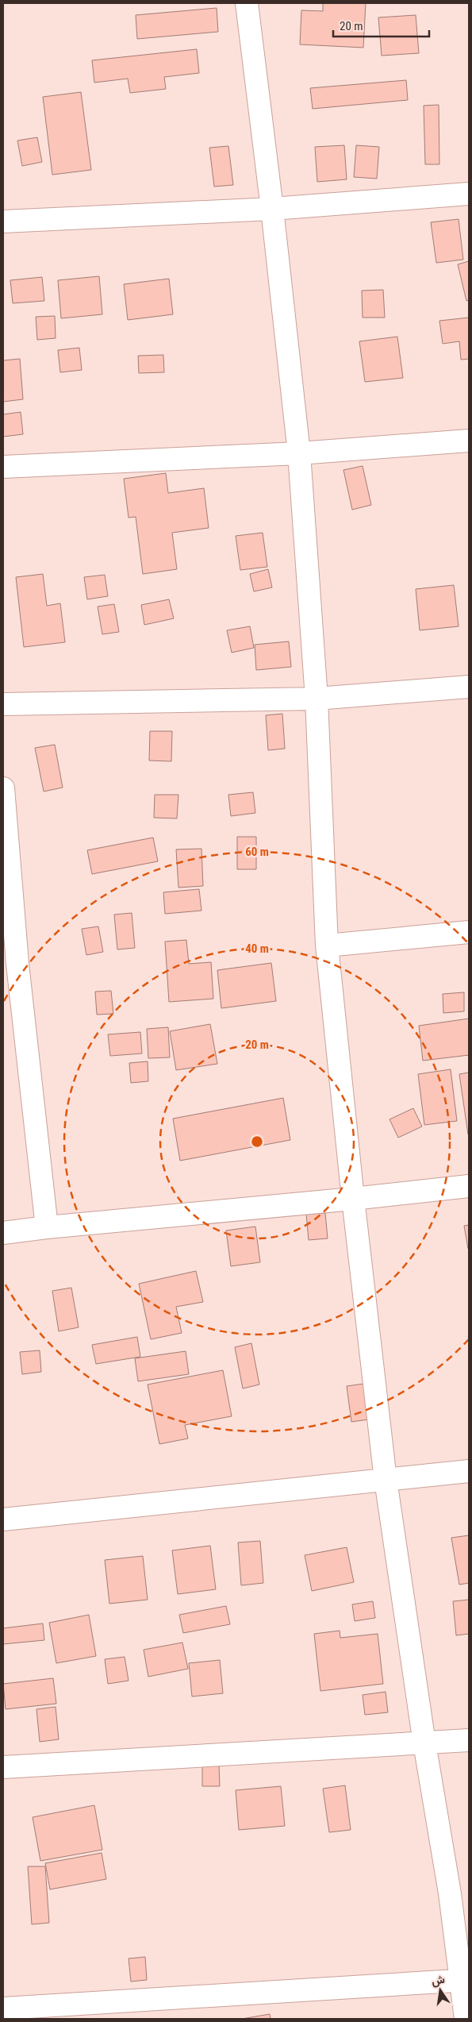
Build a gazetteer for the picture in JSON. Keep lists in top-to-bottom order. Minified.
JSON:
{"scale_bar":"20 m","north":"top","rings":["60 m","40 m","20 m"]}
